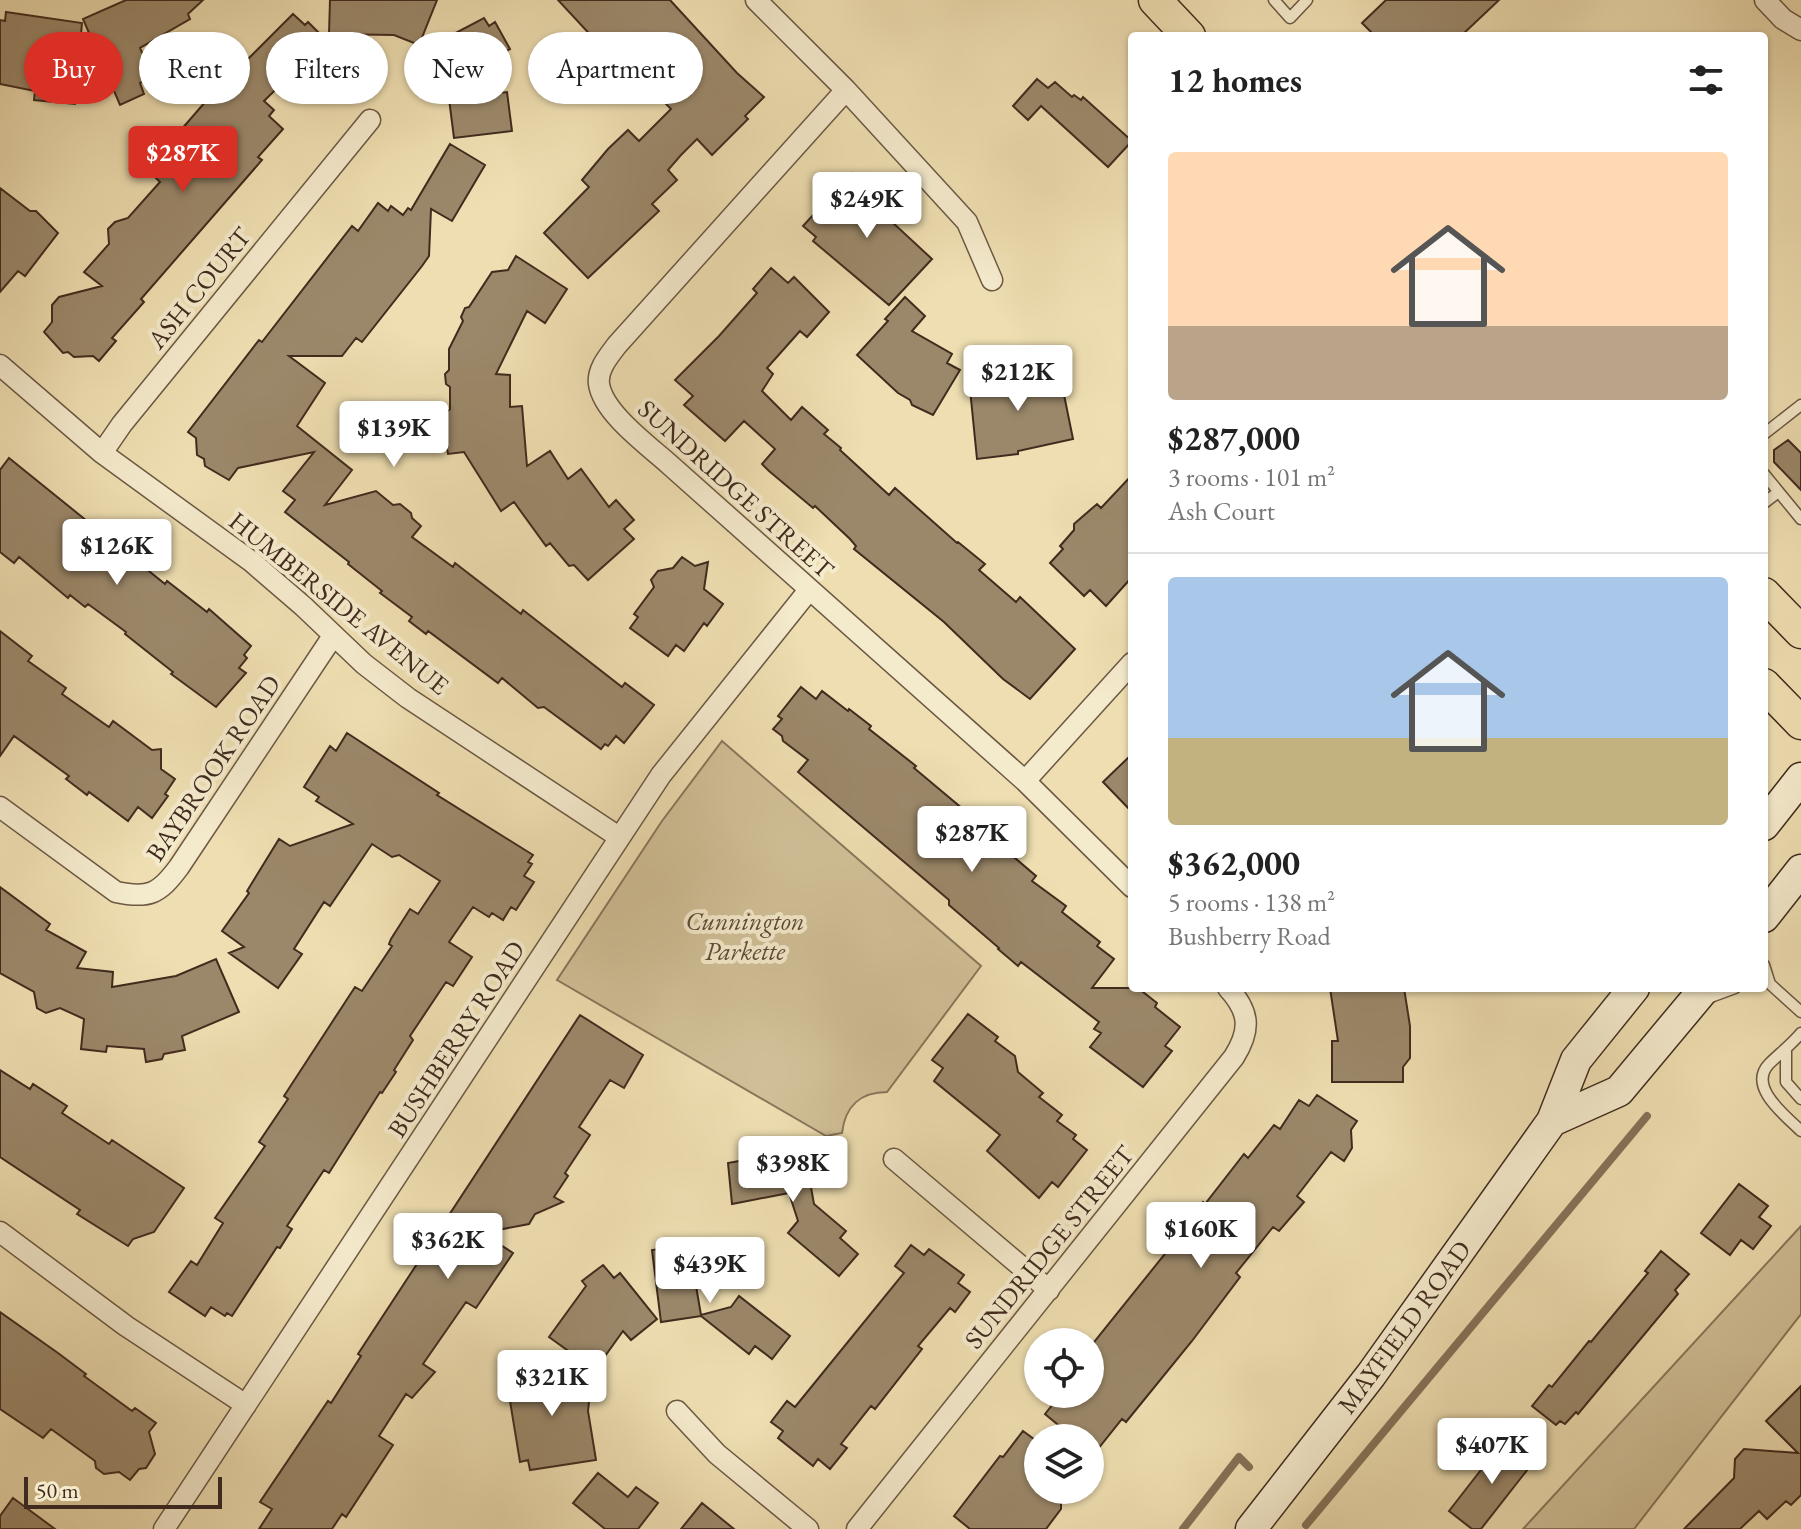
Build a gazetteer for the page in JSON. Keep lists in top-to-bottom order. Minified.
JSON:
{"streets":{"main road":["MAYFIELD ROAD"],"street":["ASH COURT","SUNDRIDGE STREET","HUMBERSIDE AVENUE","BAYBROOK ROAD","BUSHBERRY ROAD"]},"crossings":[["ASH COURT","HUMBERSIDE AVENUE"],["SUNDRIDGE STREET","BUSHBERRY ROAD"],["HUMBERSIDE AVENUE","BAYBROOK ROAD"],["HUMBERSIDE AVENUE","BUSHBERRY ROAD"]],"parks":["Cunnington Parkette"],"scale_bar":"50 m","page":{"chip":["Buy","Rent","Filters","New","Apartment"],"heading":"12 homes","price":["$287K","$249K","$212K","$139K","$126K","$287K","$398K","$160K","$362K","$439K","$321K","$407K"],"list":[{"name":"$287,000","note":"3 rooms · 101 m² · Ash Court"},{"name":"$362,000","note":"5 rooms · 138 m² · Bushberry Road"}],"scale":"50 m"}}
